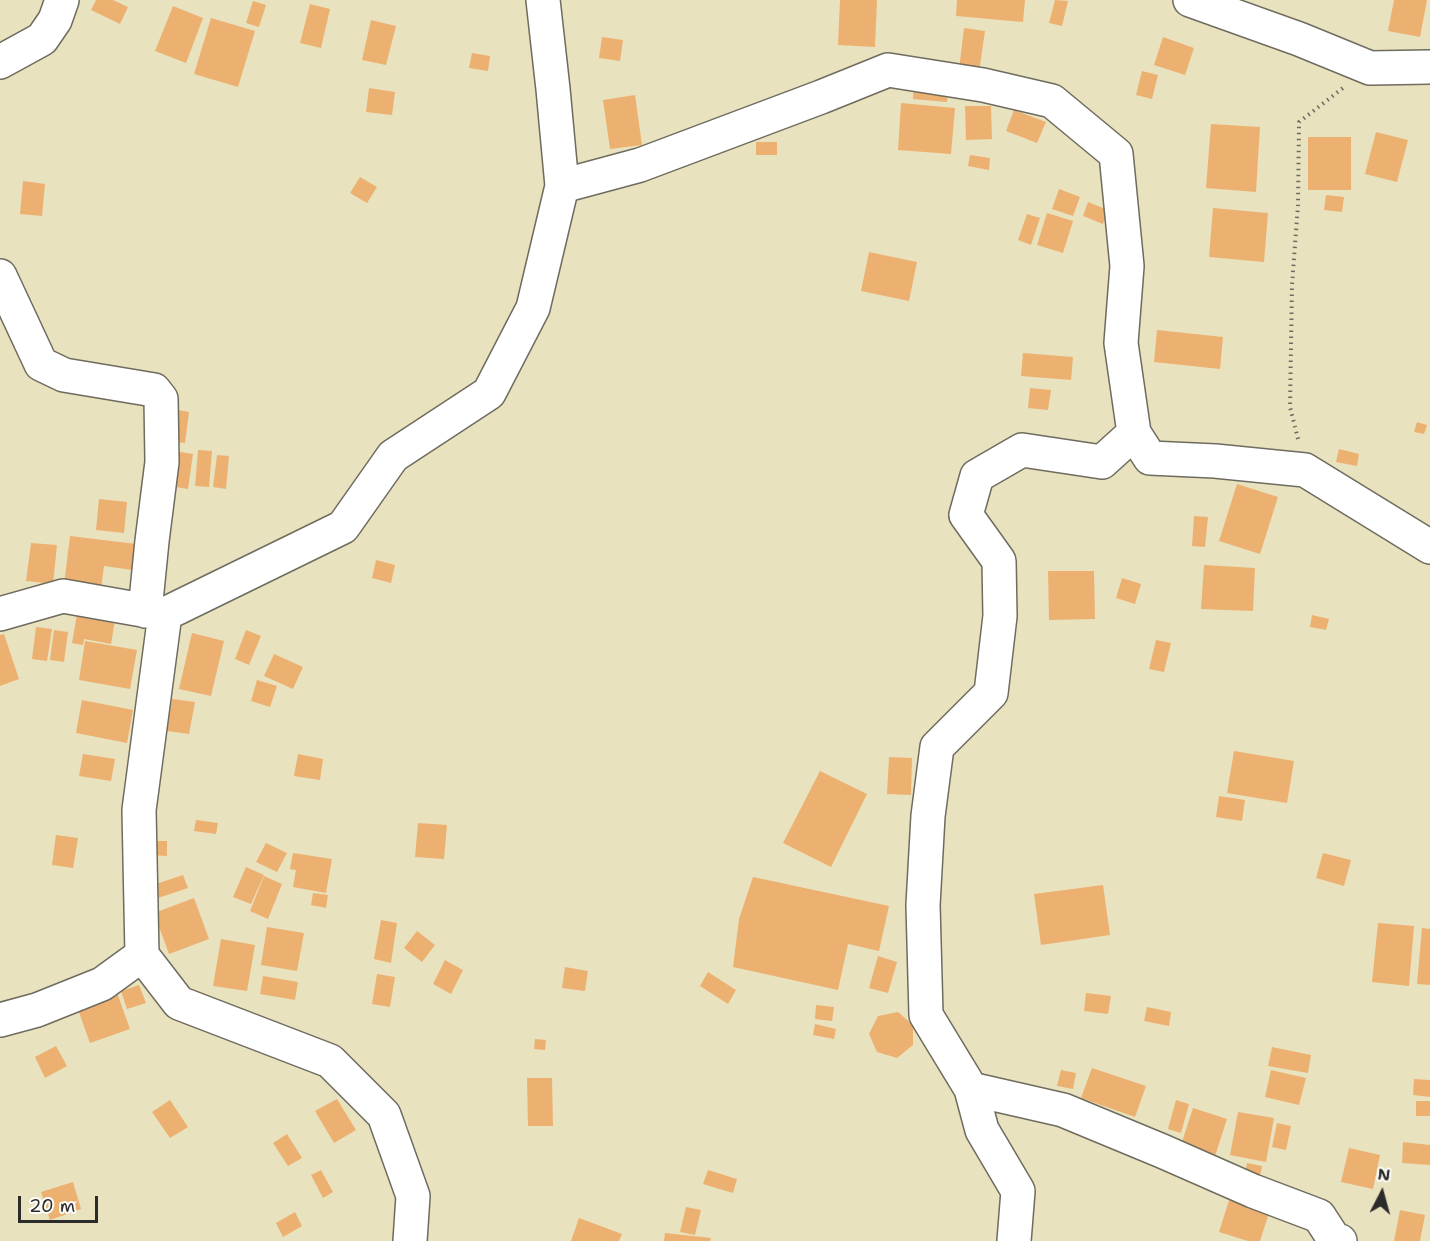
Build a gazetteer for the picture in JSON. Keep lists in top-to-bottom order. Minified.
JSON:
{"scale_bar":"20 m","north":"top"}
